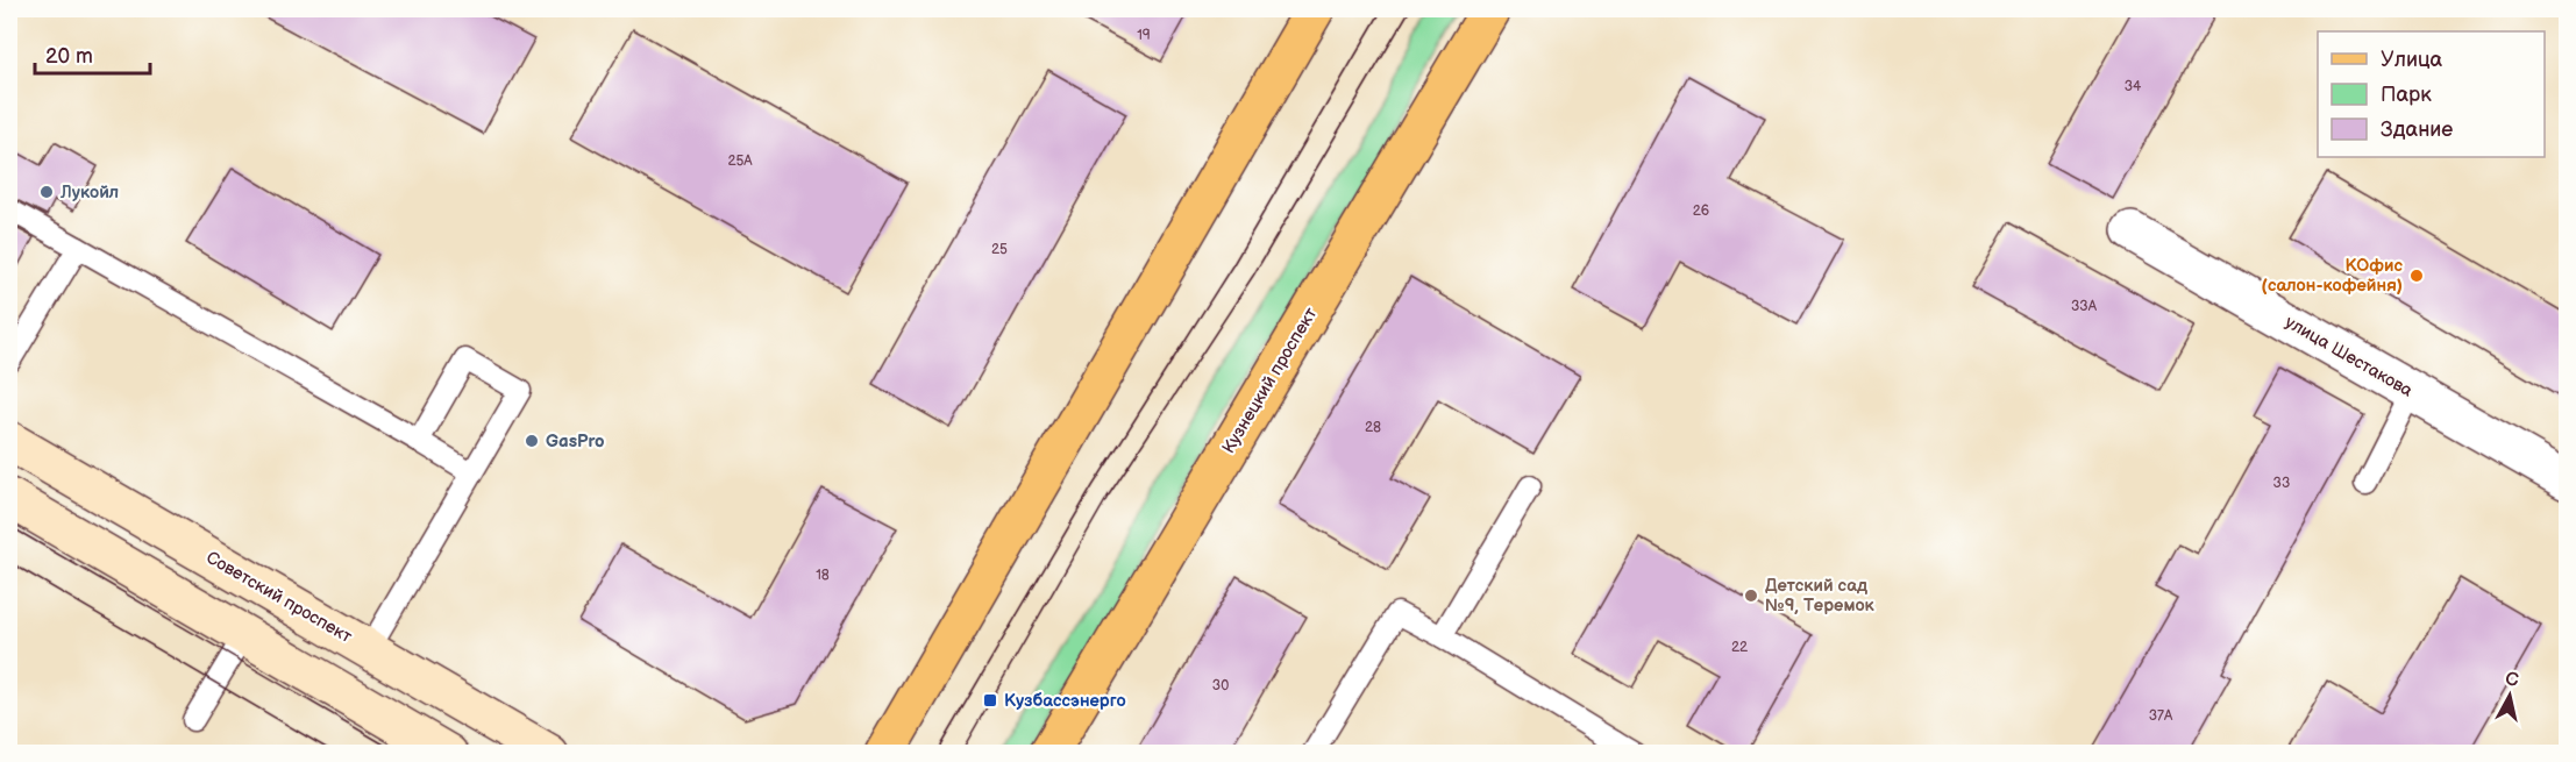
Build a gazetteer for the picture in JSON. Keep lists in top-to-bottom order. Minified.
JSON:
{"streets":{"main road":["Кузнецкий проспект","Советский проспект"],"street":["улица Шестакова"]},"places":{"other":["Лукойл","КОфис (салон-кофейня)","GasPro","Детский сад №9, Теремок"],"transit":["Кузбассэнерго"]},"house_numbers":["19","34","25А","26","25","33А","28","33","18","22","30","37А"],"legend":["Улица","Парк","Здание"],"scale_bar":"20 m","north":"top"}
